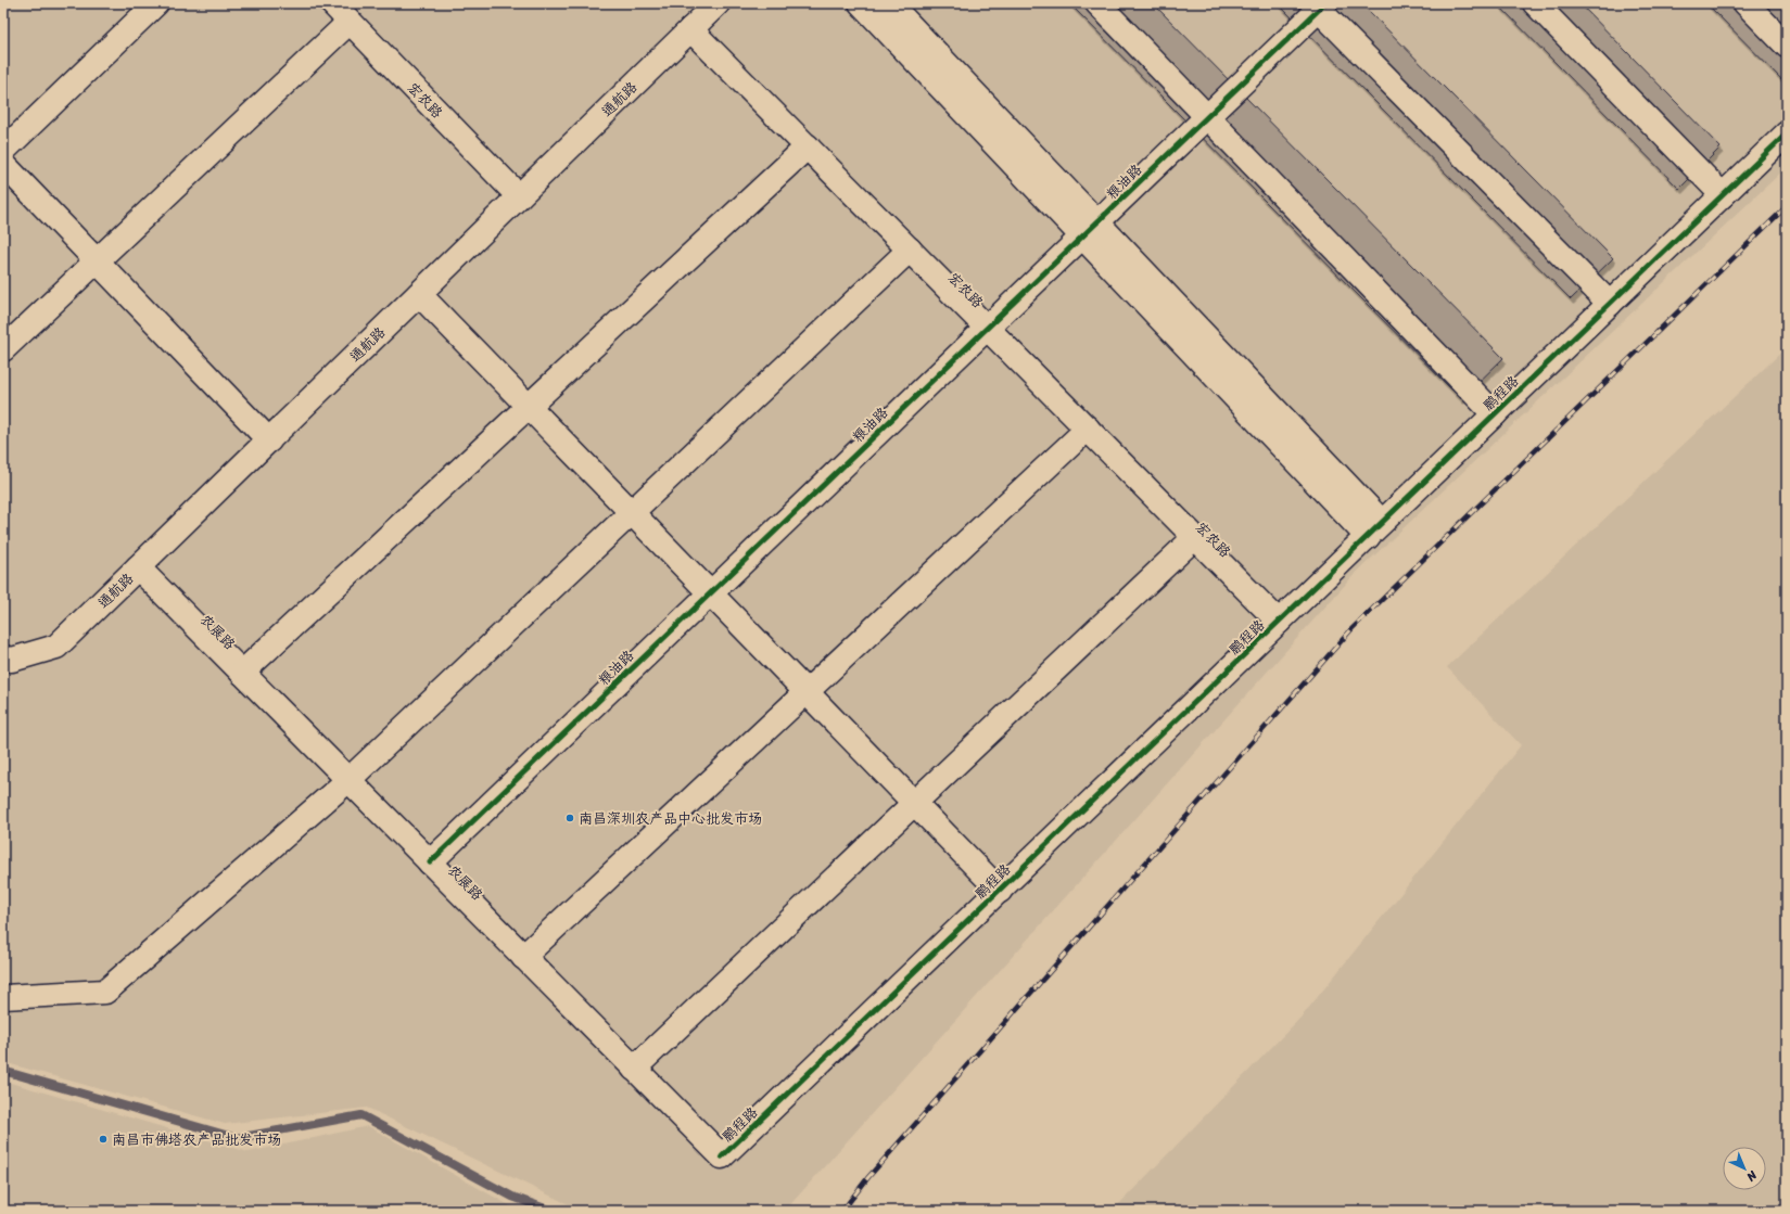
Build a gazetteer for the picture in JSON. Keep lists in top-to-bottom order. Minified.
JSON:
{"streets":{"street":["通航路","宏农路","粮油路","鹏程路","农展路"]},"crossings":[["通航路","宏农路"],["通航路","农展路"],["宏农路","粮油路"],["宏农路","鹏程路"],["粮油路","农展路"],["鹏程路","农展路"]],"places":["南昌深圳农产品中心批发市场","南昌市佛塔农产品批发市场"],"north":"bottom right"}
